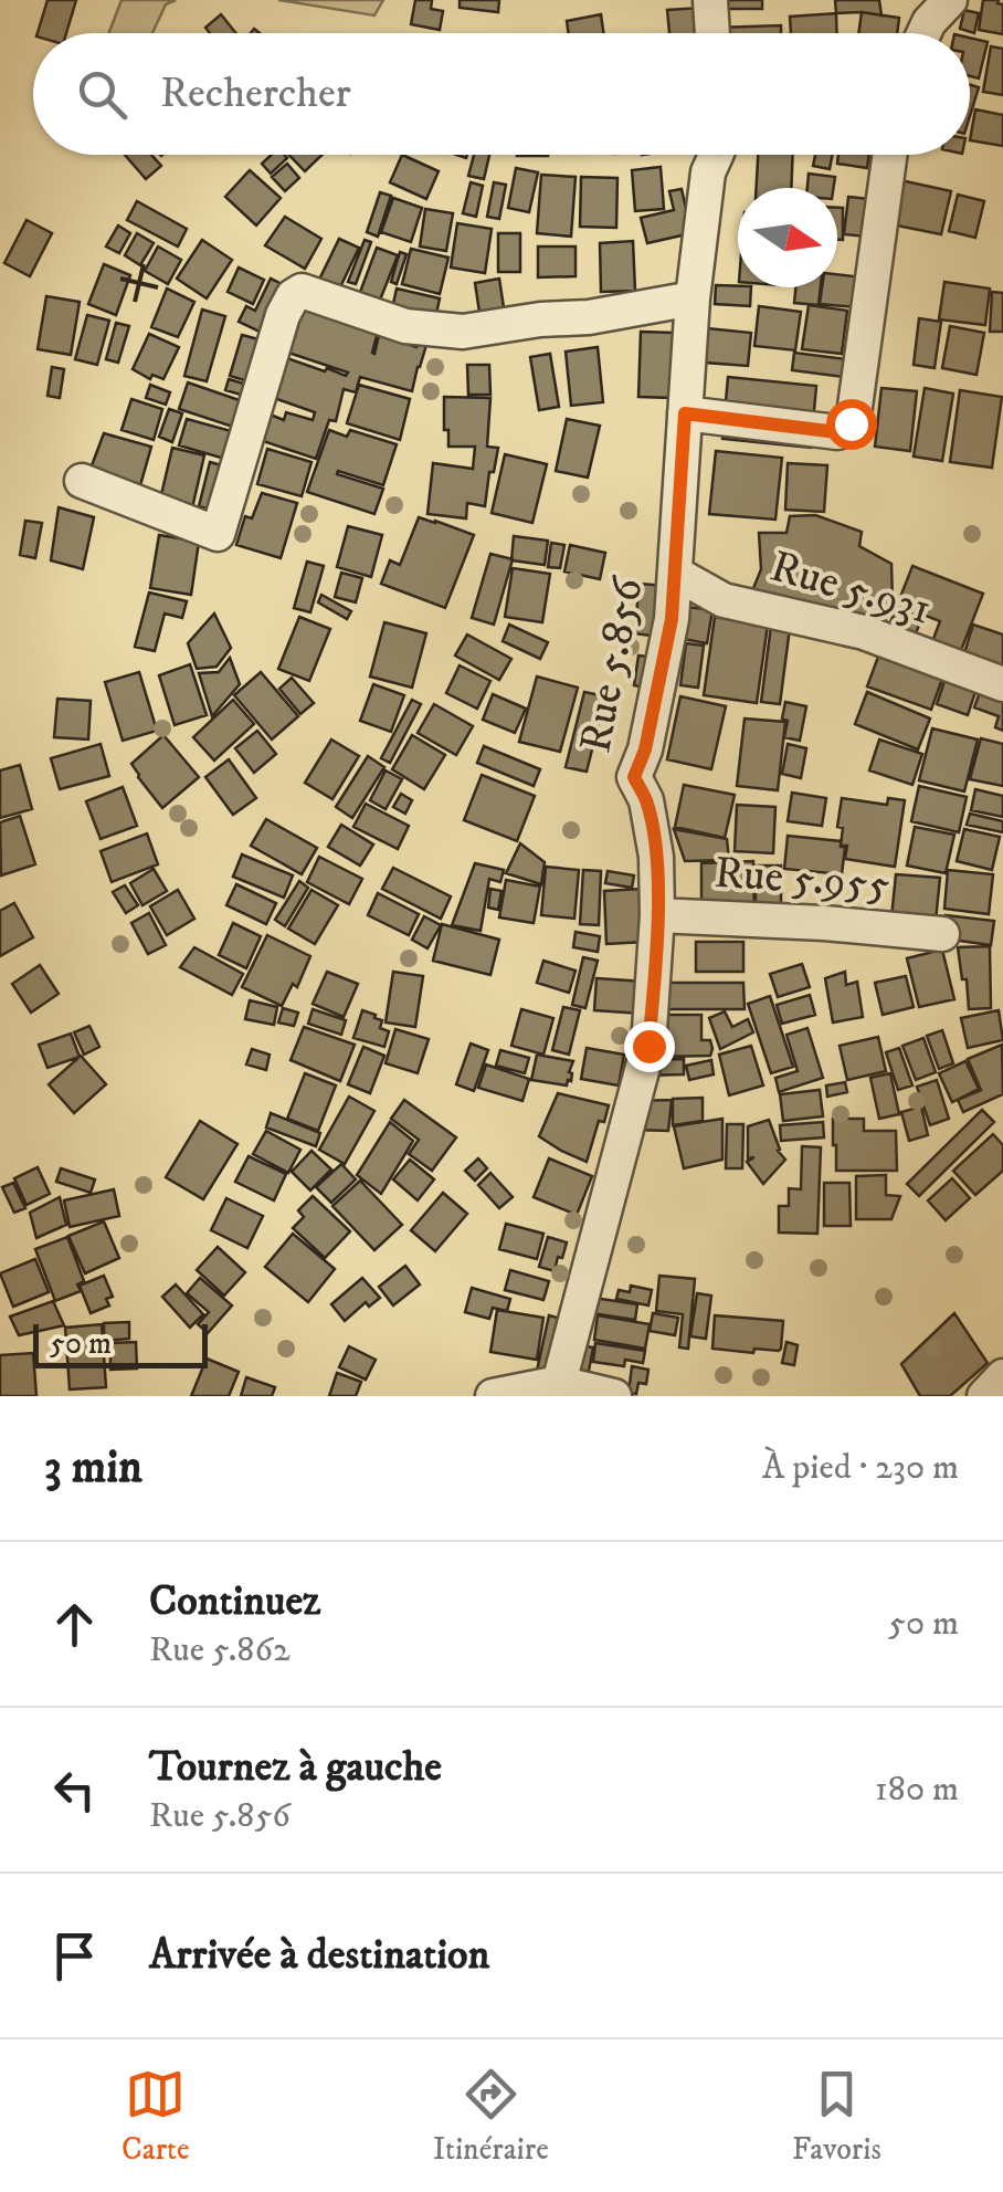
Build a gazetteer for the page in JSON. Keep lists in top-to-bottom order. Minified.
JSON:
{"streets":{"street":["Rue 5.931","Rue 5.856","Rue 5.955"]},"crossings":[["Rue 5.931","Rue 5.856"],["Rue 5.856","Rue 5.955"]],"scale_bar":"50 m","north":"right","page":{"search":"Rechercher","scale":"50 m","heading":["3 min","À pied · 230 m"],"list":[["Continuez","Rue 5.862","50 m"],["Tournez à gauche","Rue 5.856","180 m"],"Arrivée à destination"],"nav":["Carte","Itinéraire","Favoris"]}}
